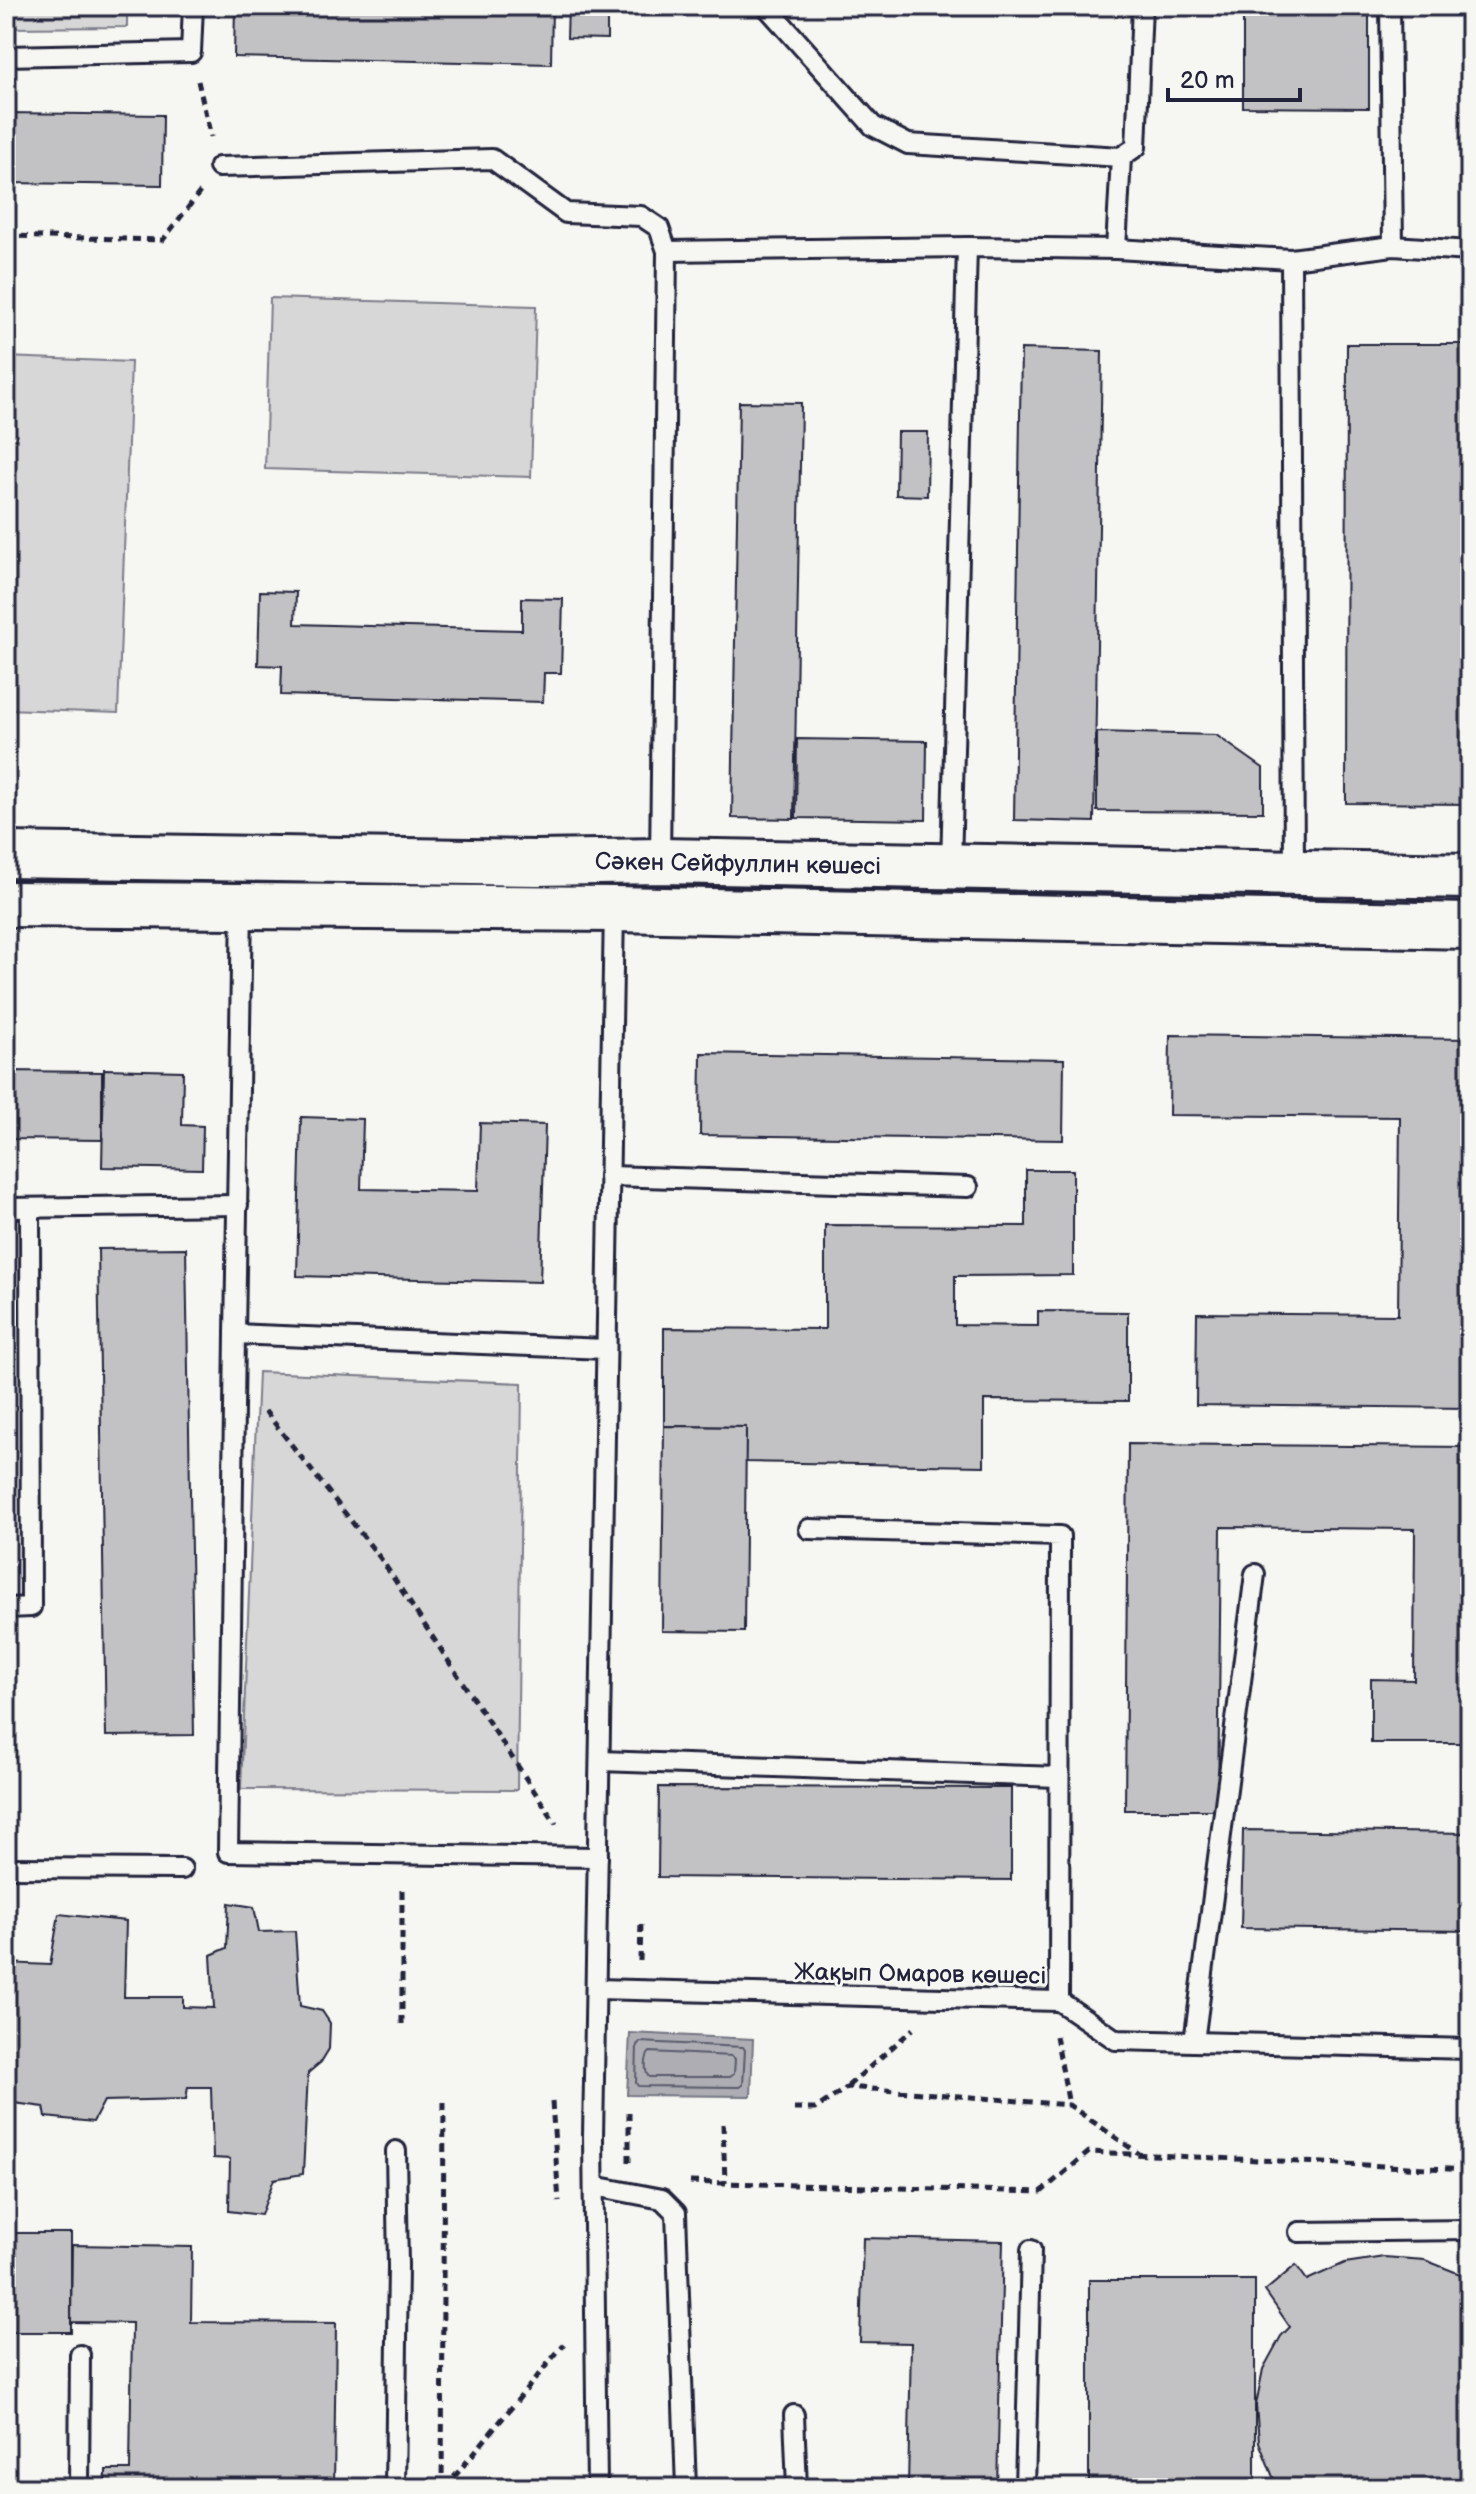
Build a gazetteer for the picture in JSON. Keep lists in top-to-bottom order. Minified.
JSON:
{"streets":{"main road":["Сәкен Сейфуллин көшесі"],"lane":["Жақып Омаров көшесі"]},"scale_bar":"20 m"}
